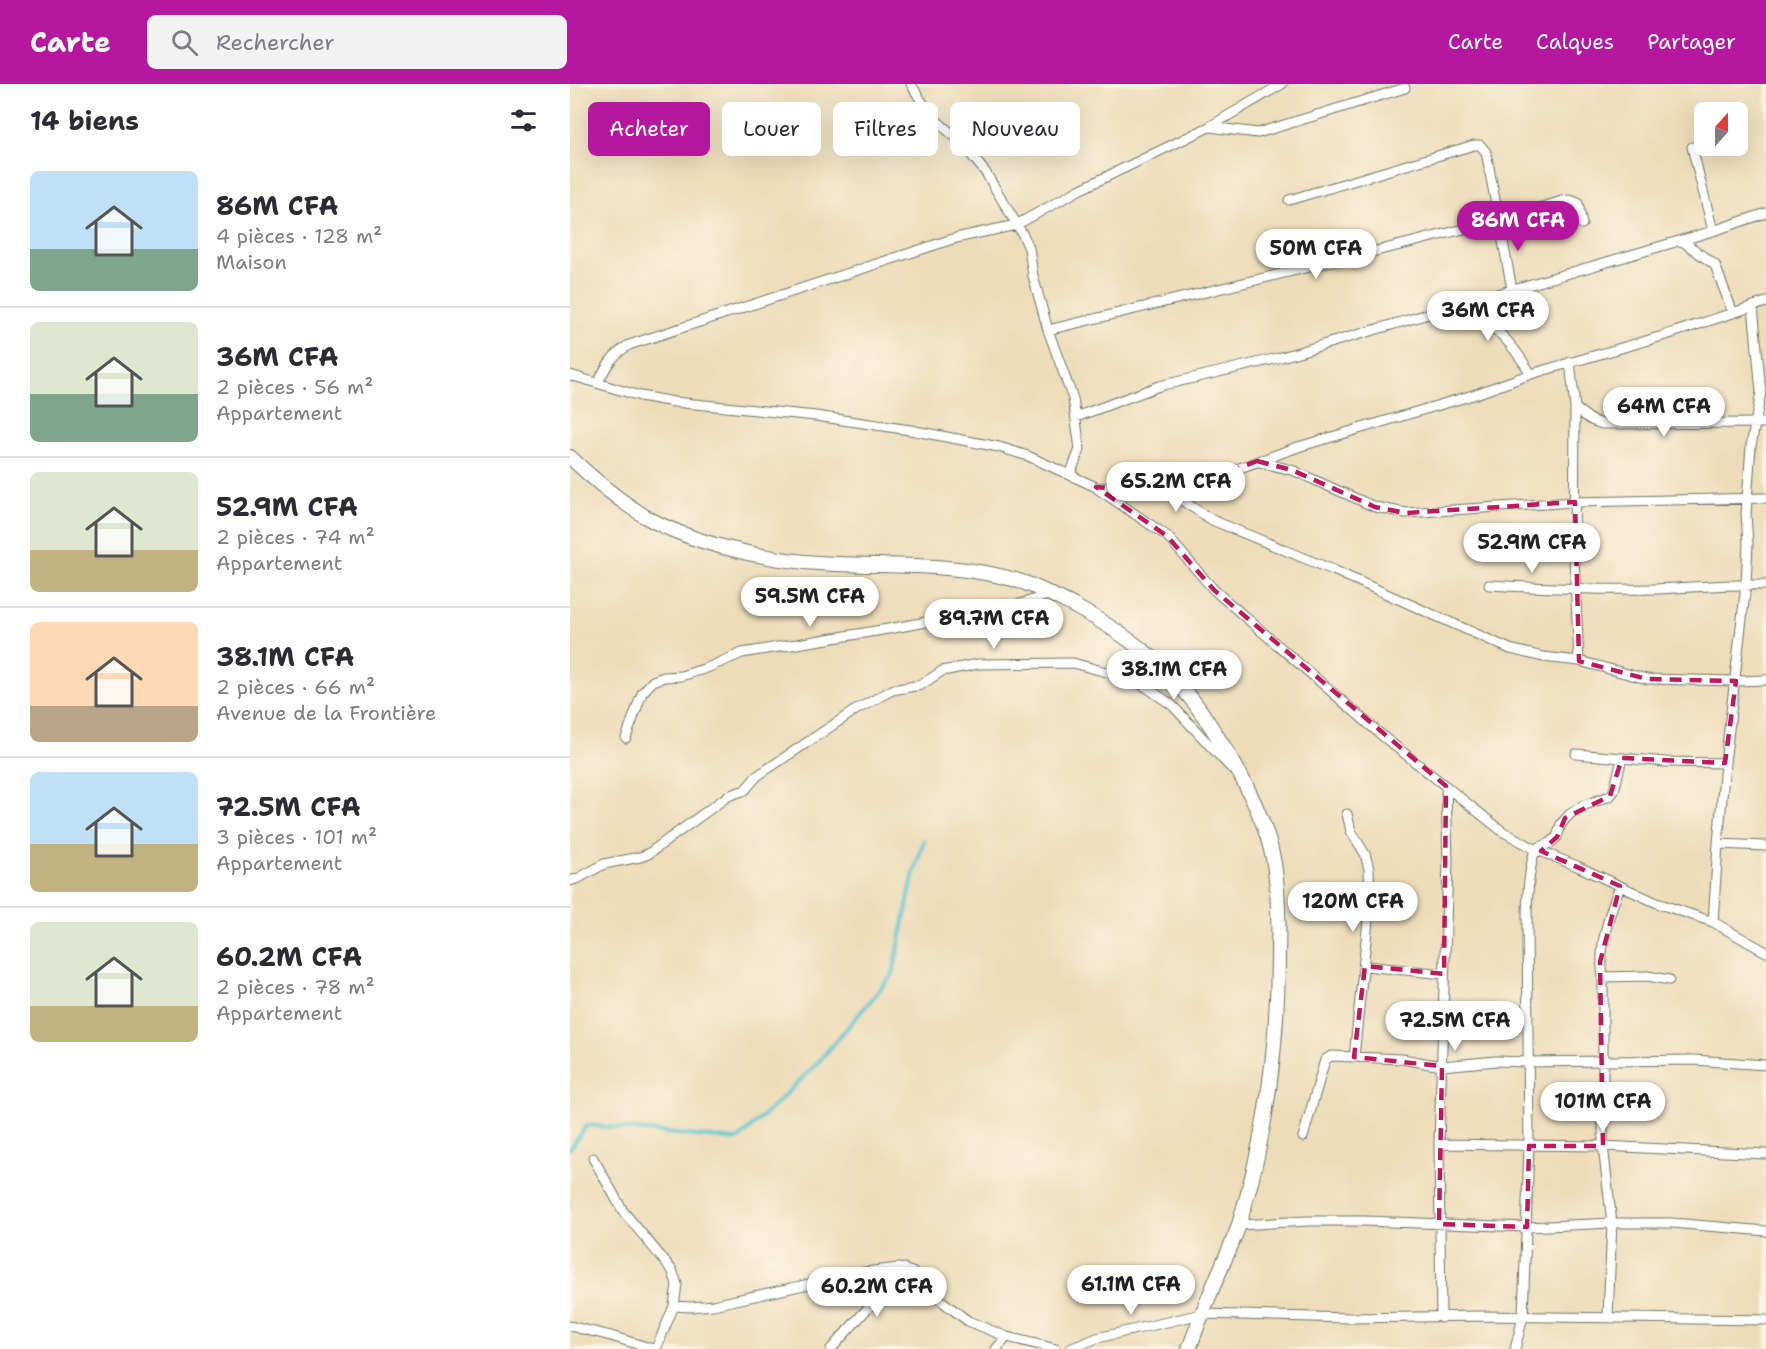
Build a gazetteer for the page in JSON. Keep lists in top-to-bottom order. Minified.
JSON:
{"north":"top","page":{"header":"Carte","search":"Rechercher","nav":["Carte","Calques","Partager"],"heading":"14 biens","chip":["Acheter","Louer","Filtres","Nouveau"],"list":[{"name":"86M CFA","note":"4 pièces · 128 m² · Maison"},{"name":"36M CFA","note":"2 pièces · 56 m² · Appartement"},{"name":"52.9M CFA","note":"2 pièces · 74 m² · Appartement"},{"name":"38.1M CFA","note":"2 pièces · 66 m² · Avenue de la Frontière"},{"name":"72.5M CFA","note":"3 pièces · 101 m² · Appartement"},{"name":"60.2M CFA","note":"2 pièces · 78 m² · Appartement"}],"price":["86M CFA","50M CFA","36M CFA","64M CFA","65.2M CFA","52.9M CFA","59.5M CFA","89.7M CFA","38.1M CFA","120M CFA","72.5M CFA","101M CFA","61.1M CFA","60.2M CFA"]}}
